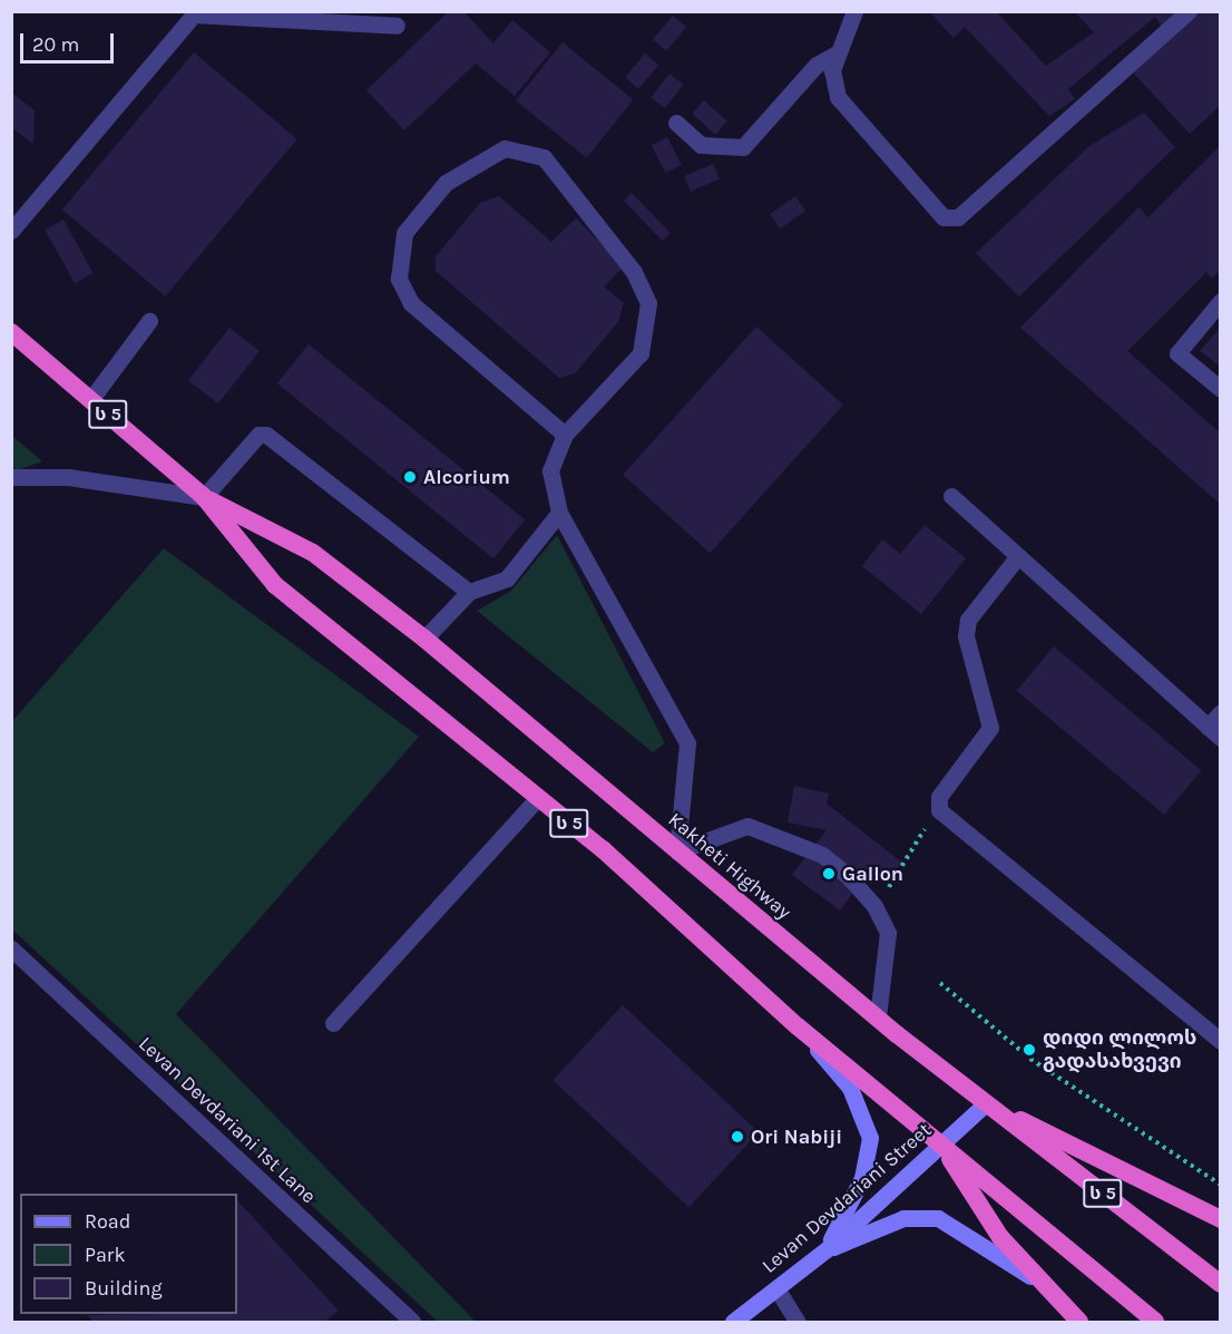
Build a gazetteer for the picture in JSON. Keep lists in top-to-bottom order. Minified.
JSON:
{"streets":{"highway":["ს 5","Kakheti Highway"],"main road":["Levan Devdariani Street"],"street":["Levan Devdariani 1st Lane"]},"crossings":[["Kakheti Highway","Levan Devdariani Street"]],"places":["Alcorium","Gallon","დიდი ლილოს გადასახვევი","Ori Nabiji"],"legend":["Road","Park","Building"],"scale_bar":"20 m"}
